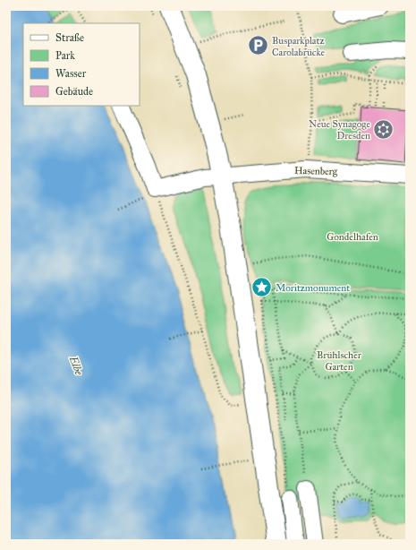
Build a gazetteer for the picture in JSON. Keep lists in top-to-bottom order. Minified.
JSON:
{"streets":{"street":["Hasenberg"]},"water":["Elbe"],"parks":["Gondelhafen","Brühlscher Garten"],"places":{"parking":["Busparkplatz Carolabrücke"],"synagogue":["Neue Synagoge Dresden"],"place":["Moritzmonument"]},"legend":["Straße","Park","Wasser","Gebäude"]}
